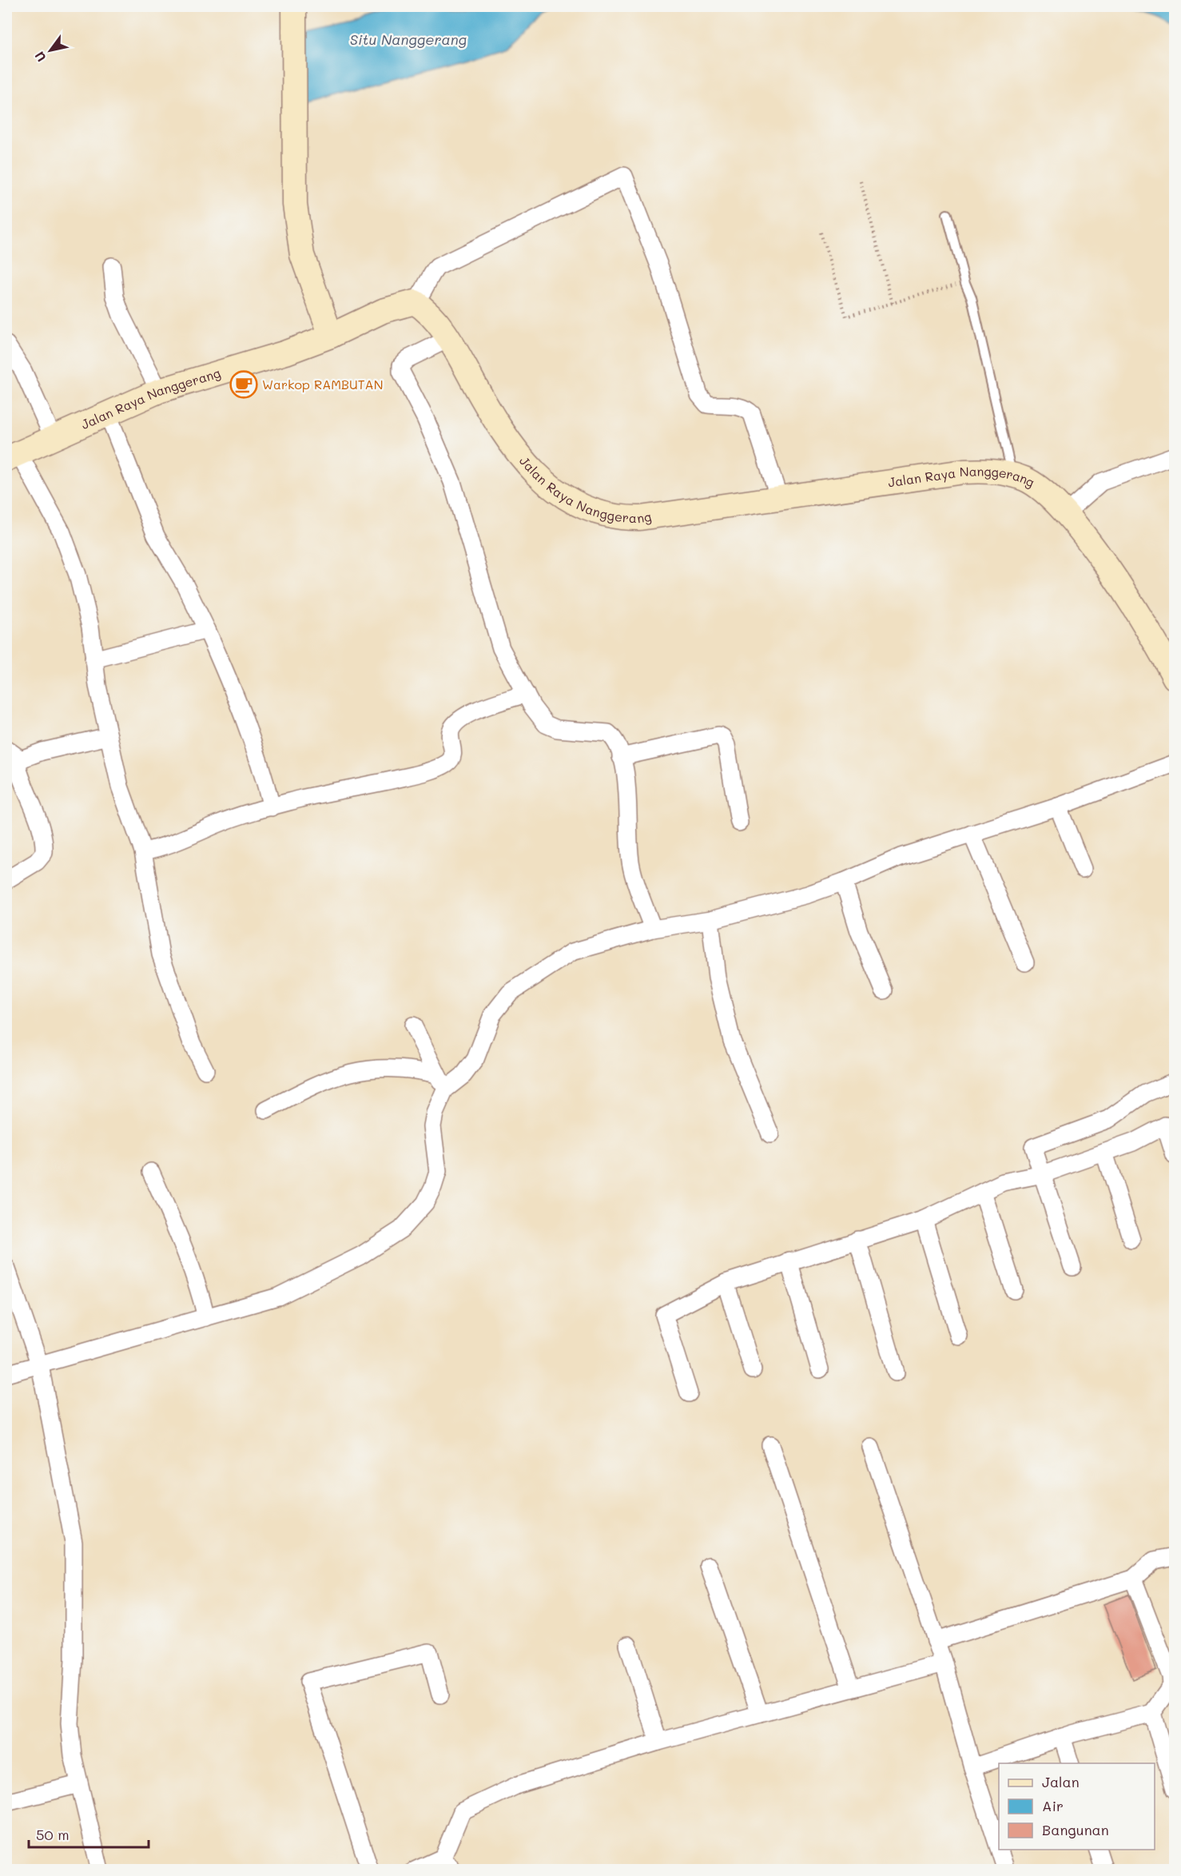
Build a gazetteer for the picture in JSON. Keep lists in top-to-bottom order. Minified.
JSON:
{"streets":{"street":["Jalan Raya Nanggerang"]},"water":["Situ Nanggerang"],"places":{"cafe":["Warkop RAMBUTAN"]},"legend":["Jalan","Air","Bangunan"],"scale_bar":"50 m","north":"bottom left"}
